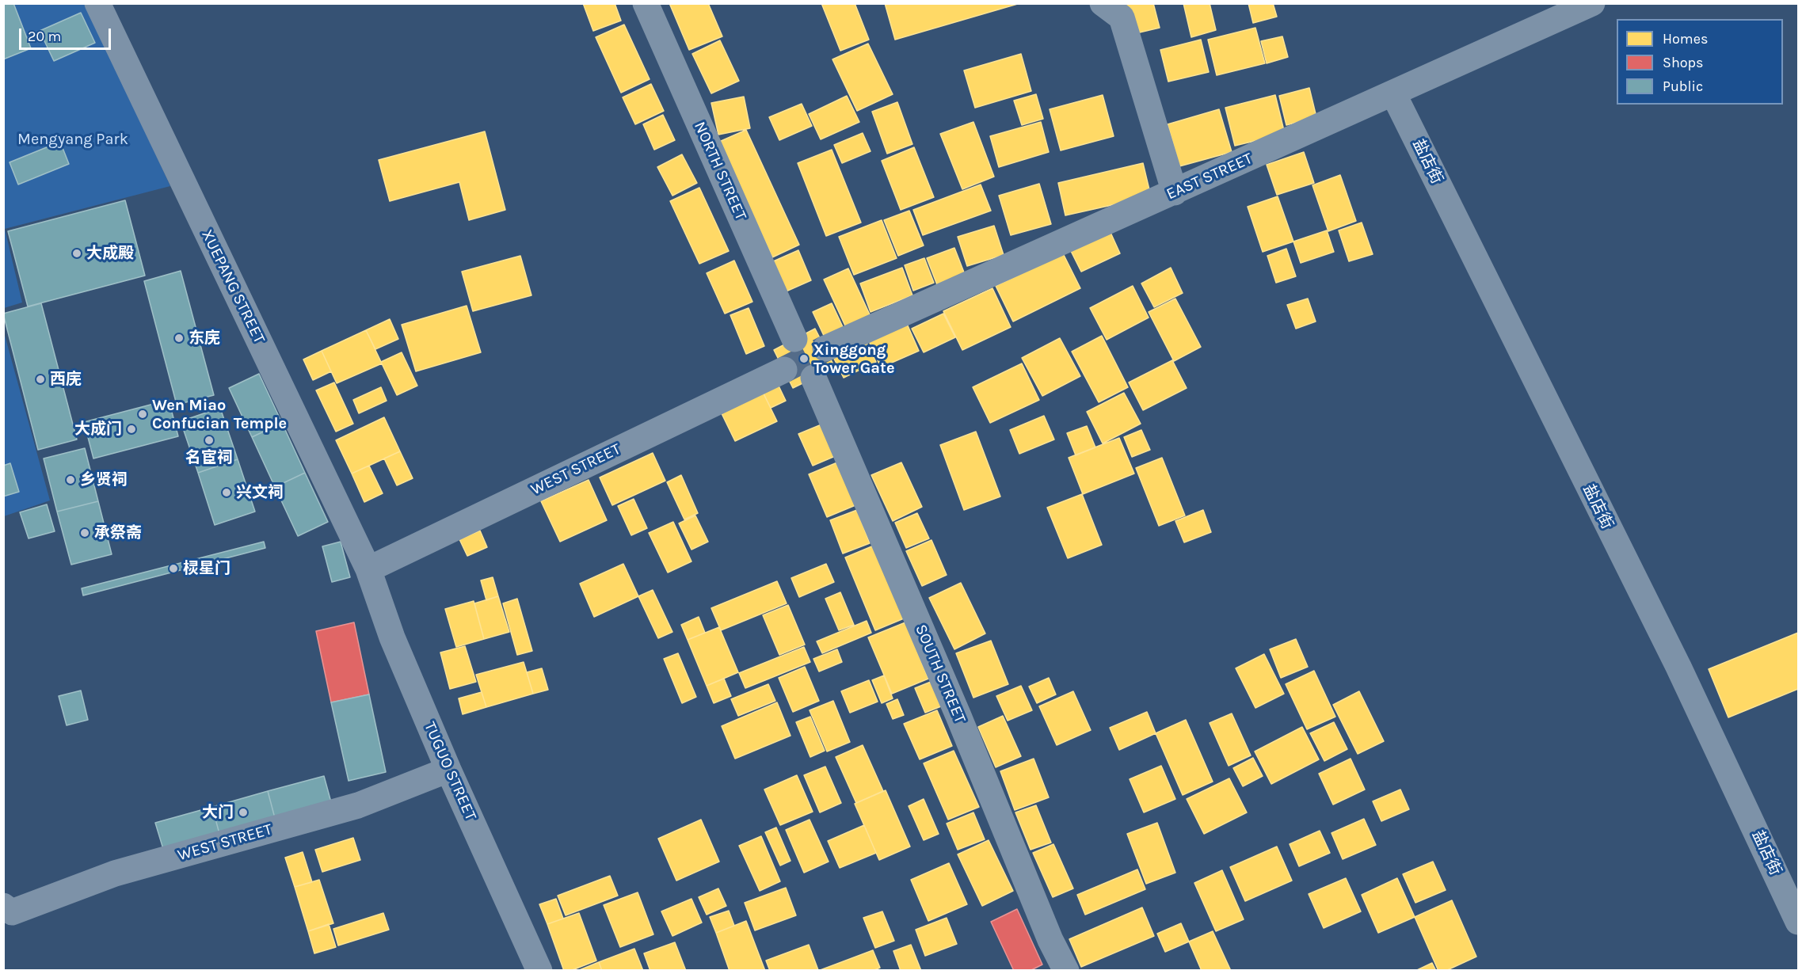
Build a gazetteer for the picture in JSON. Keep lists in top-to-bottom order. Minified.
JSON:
{"streets":{"street":["盐店街","NORTH STREET","EAST STREET","XUEPANG STREET","WEST STREET","SOUTH STREET","TUGUO STREET"]},"crossings":[["盐店街","EAST STREET"],["XUEPANG STREET","WEST STREET"],["XUEPANG STREET","TUGUO STREET"],["WEST STREET","TUGUO STREET"]],"parks":["Mengyang Park"],"places":["大成殿","东庑","Xinggong Tower Gate","西庑","Wen Miao Confucian Temple","大成门","名宦祠","乡贤祠","兴文祠","承祭斋","棂星门","大门"],"legend":["Homes","Shops","Public"],"scale_bar":"20 m"}
